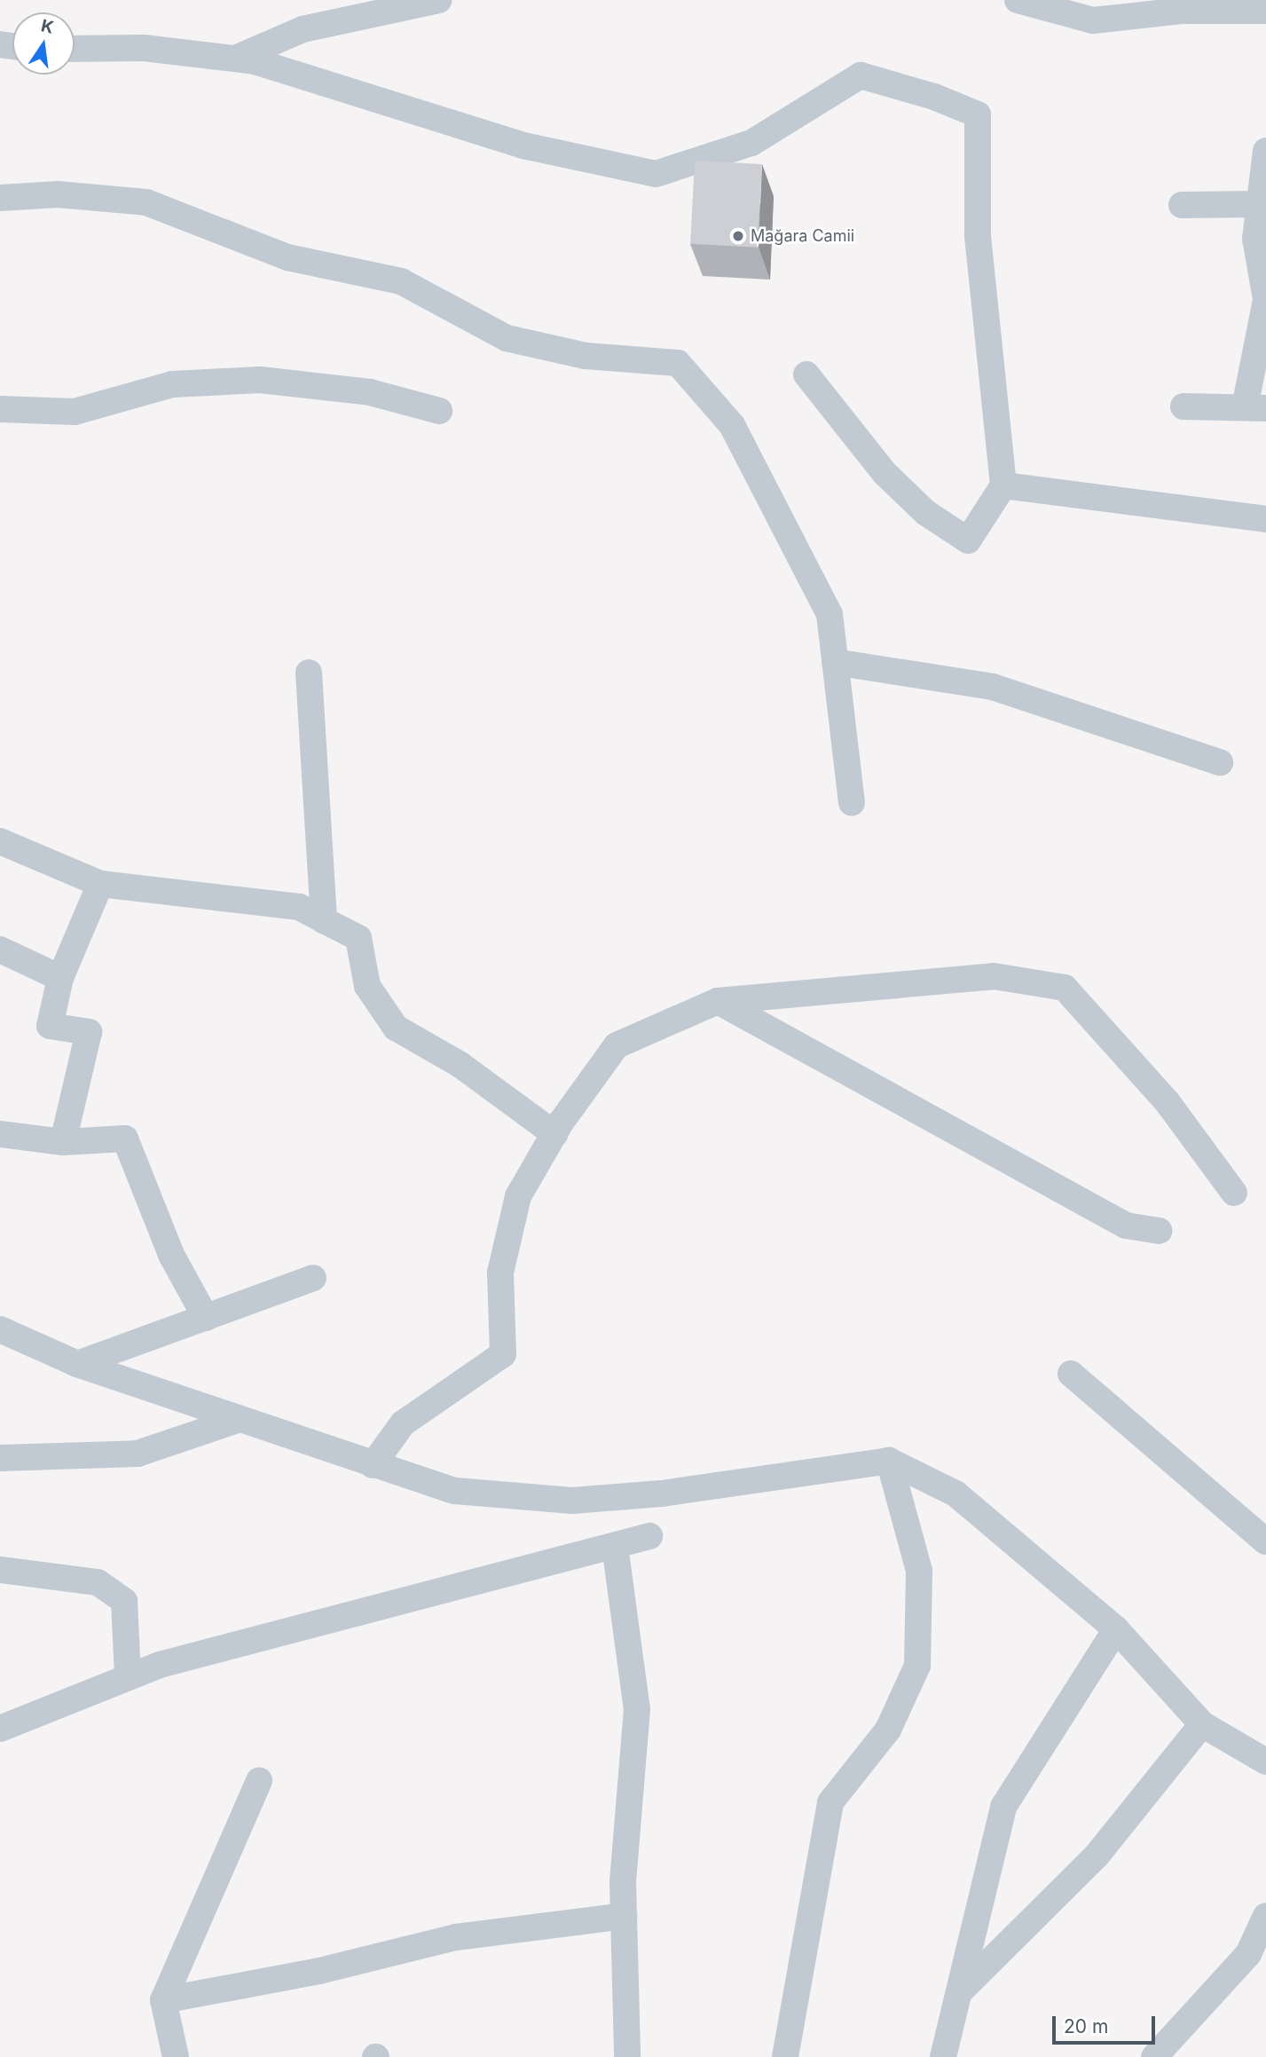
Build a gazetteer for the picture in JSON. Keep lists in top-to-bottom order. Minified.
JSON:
{"places":["Mağara Camii"],"scale_bar":"20 m","north":"top"}
